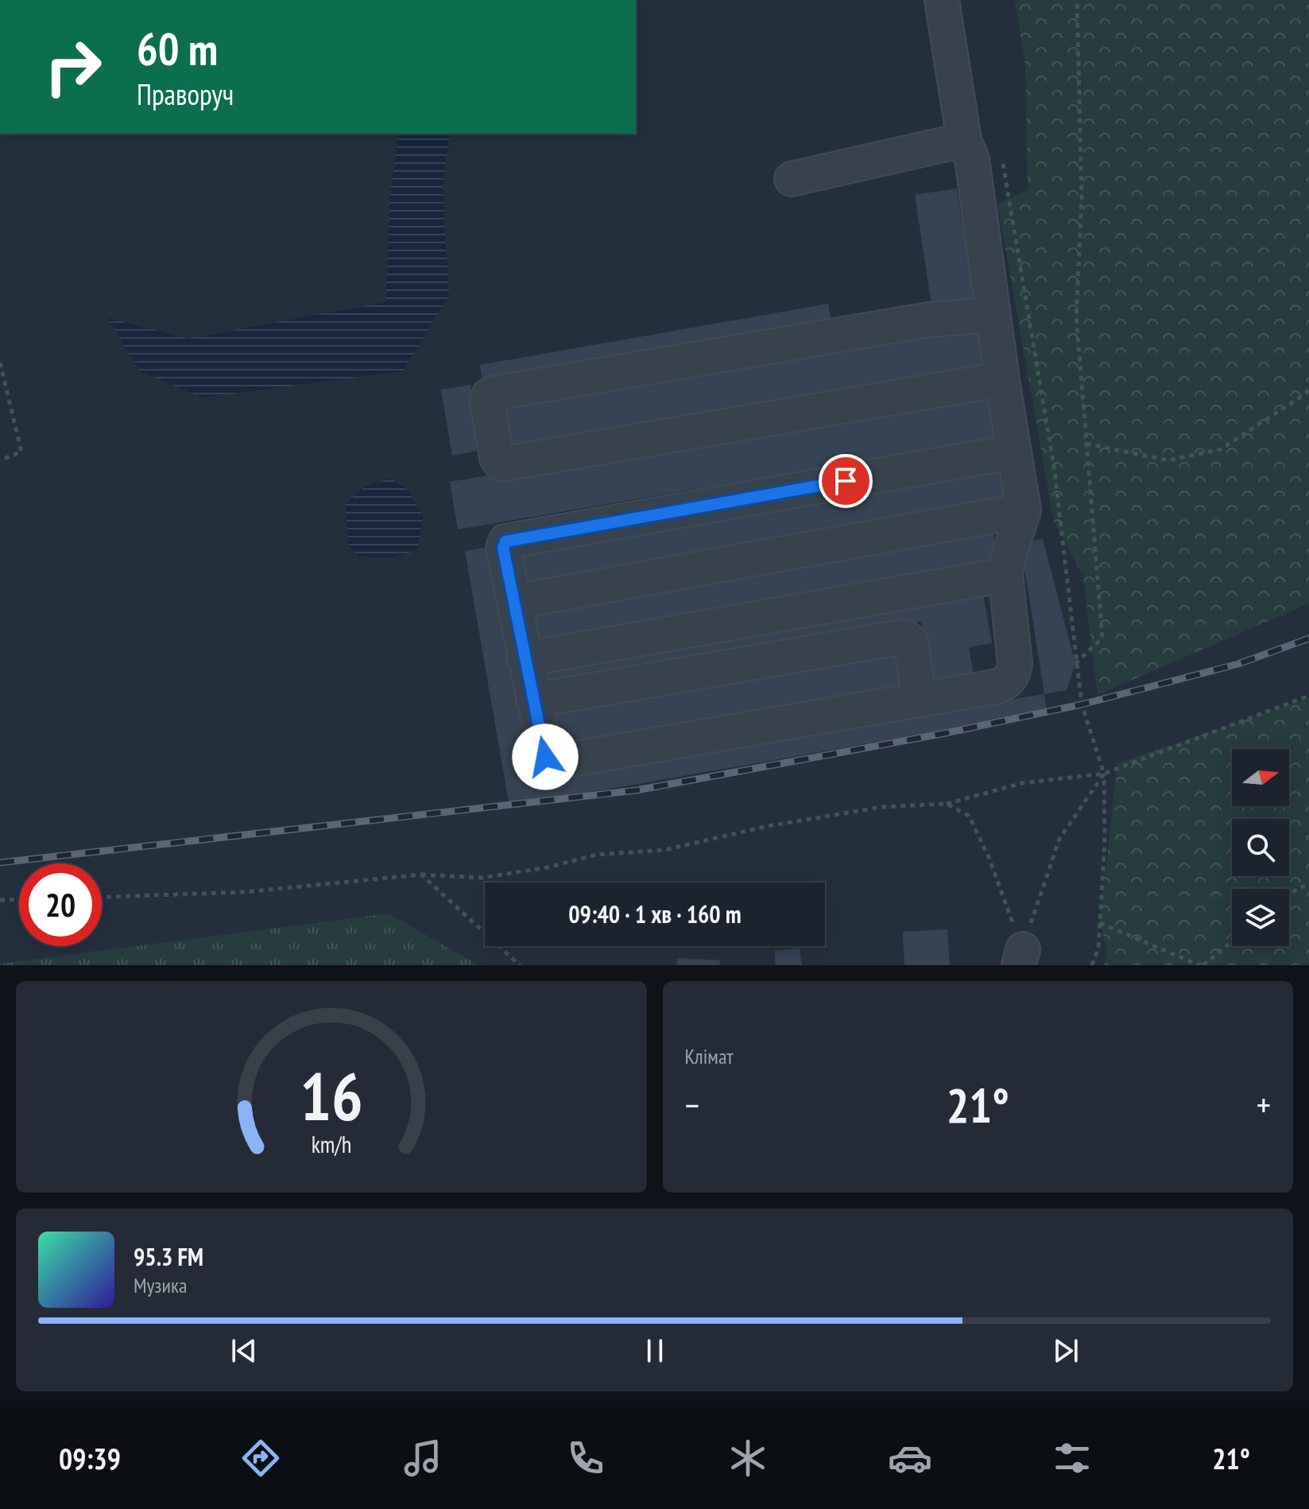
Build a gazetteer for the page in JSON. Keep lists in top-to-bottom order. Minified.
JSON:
{"north":"right","page":{"turn":["60 m","Праворуч"],"limit":"20","trip":"09:40 · 1 хв · 160 m","tile":"Клімат","heat":["−","21°","+"],"song":["95.3 FM","Музика"],"tabs":["09:39","21°"],"gauge":["16","km/h"]}}
